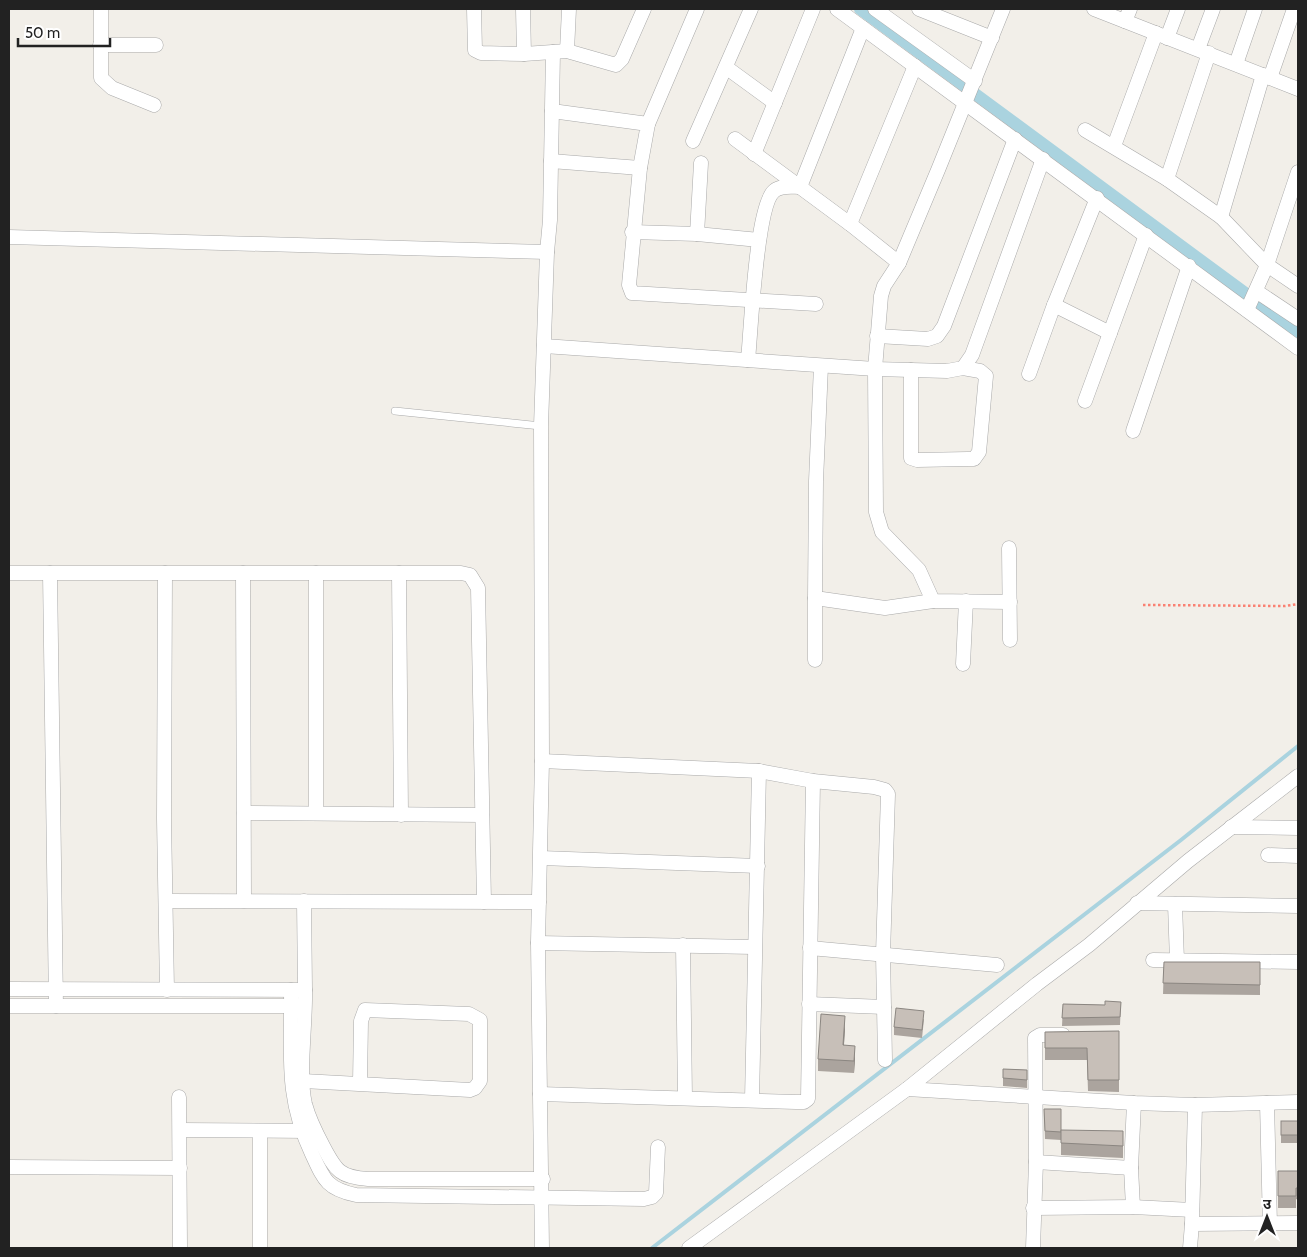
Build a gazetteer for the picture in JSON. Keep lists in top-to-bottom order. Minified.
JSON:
{"scale_bar":"50 m","north":"top"}
